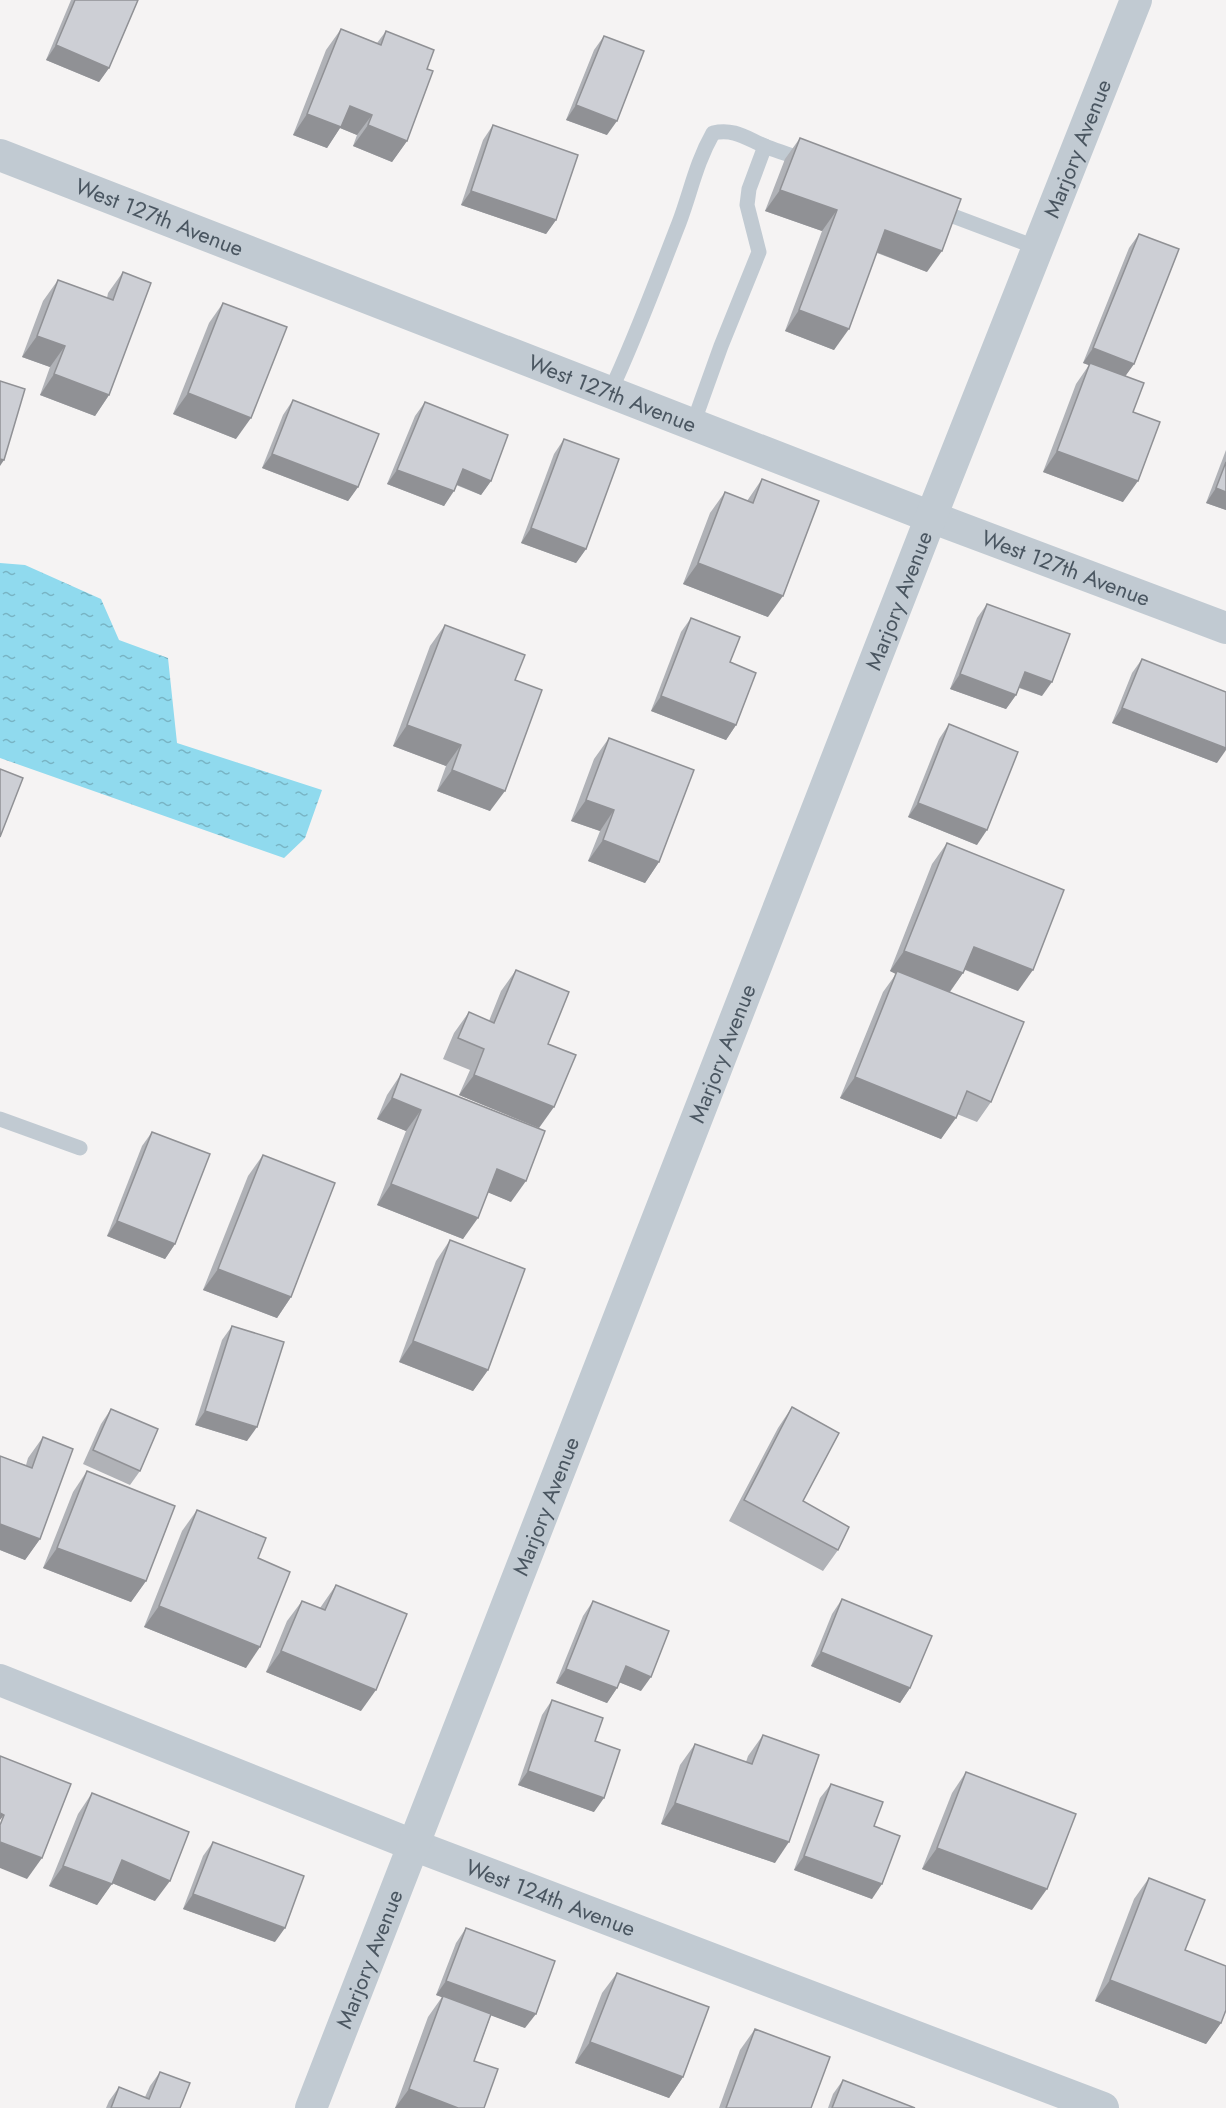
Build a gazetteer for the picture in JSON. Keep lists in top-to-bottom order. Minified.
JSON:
{"streets":{"street":["Marjory Avenue","West 127th Avenue","West 124th Avenue"]},"crossings":[["Marjory Avenue","West 127th Avenue"],["Marjory Avenue","West 124th Avenue"]]}
